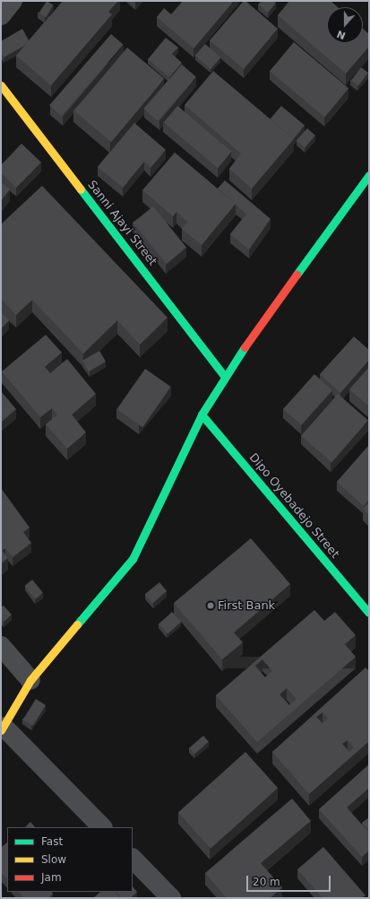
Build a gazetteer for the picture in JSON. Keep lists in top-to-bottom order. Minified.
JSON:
{"streets":{"main road":["Sanni Ajayi Street","Dipo Oyebadejo Street"]},"places":["First Bank"],"legend":["Fast","Slow","Jam"],"scale_bar":"20 m","north":"bottom"}
